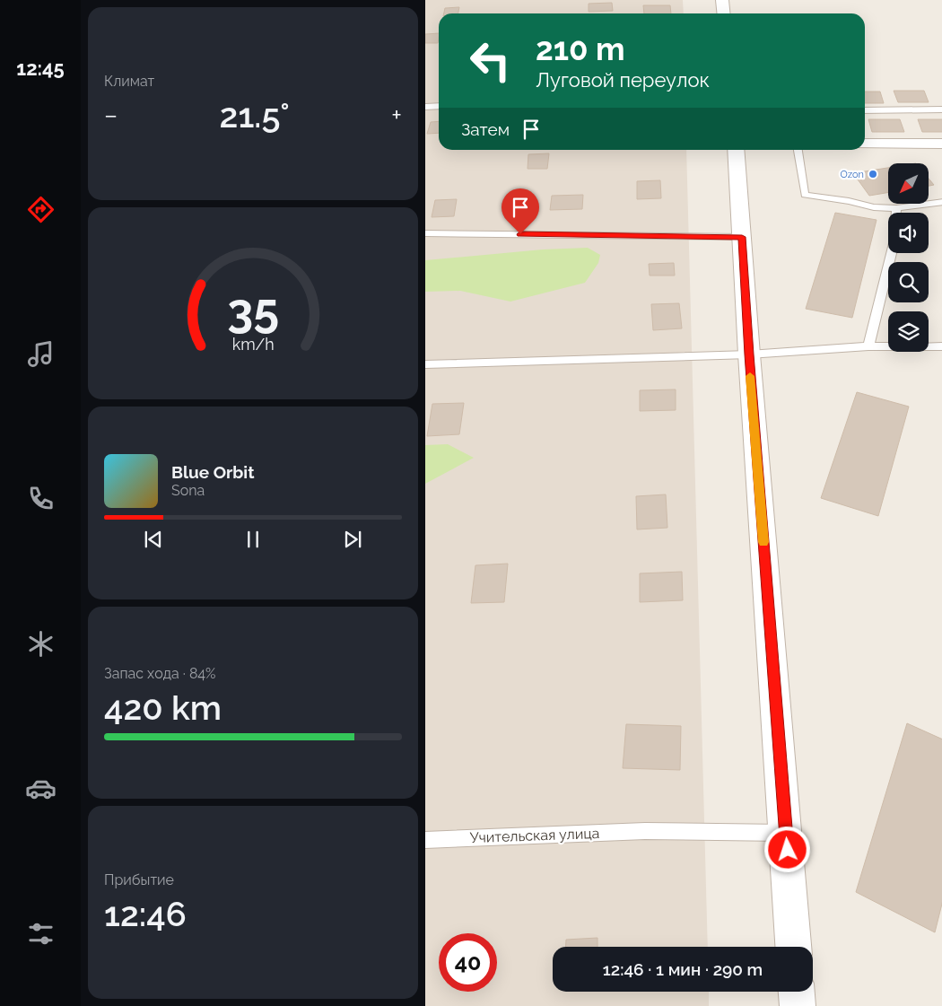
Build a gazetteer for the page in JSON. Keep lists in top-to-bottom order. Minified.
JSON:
{"streets":{"lane":["Учительская улица"]},"places":["Ozon"],"north":"bottom left","page":{"tabs":"12:45","tile":["Климат",["Запас хода · 84%","420 km"],["Прибытие","12:46"]],"turn":["210 m","Луговой переулок"],"heat":["−","21.5°","+"],"then":"Затем","song":["Blue Orbit","Sona"],"limit":"40","trip":"12:46 · 1 мин · 290 m","gauge":["35","km/h"]}}
